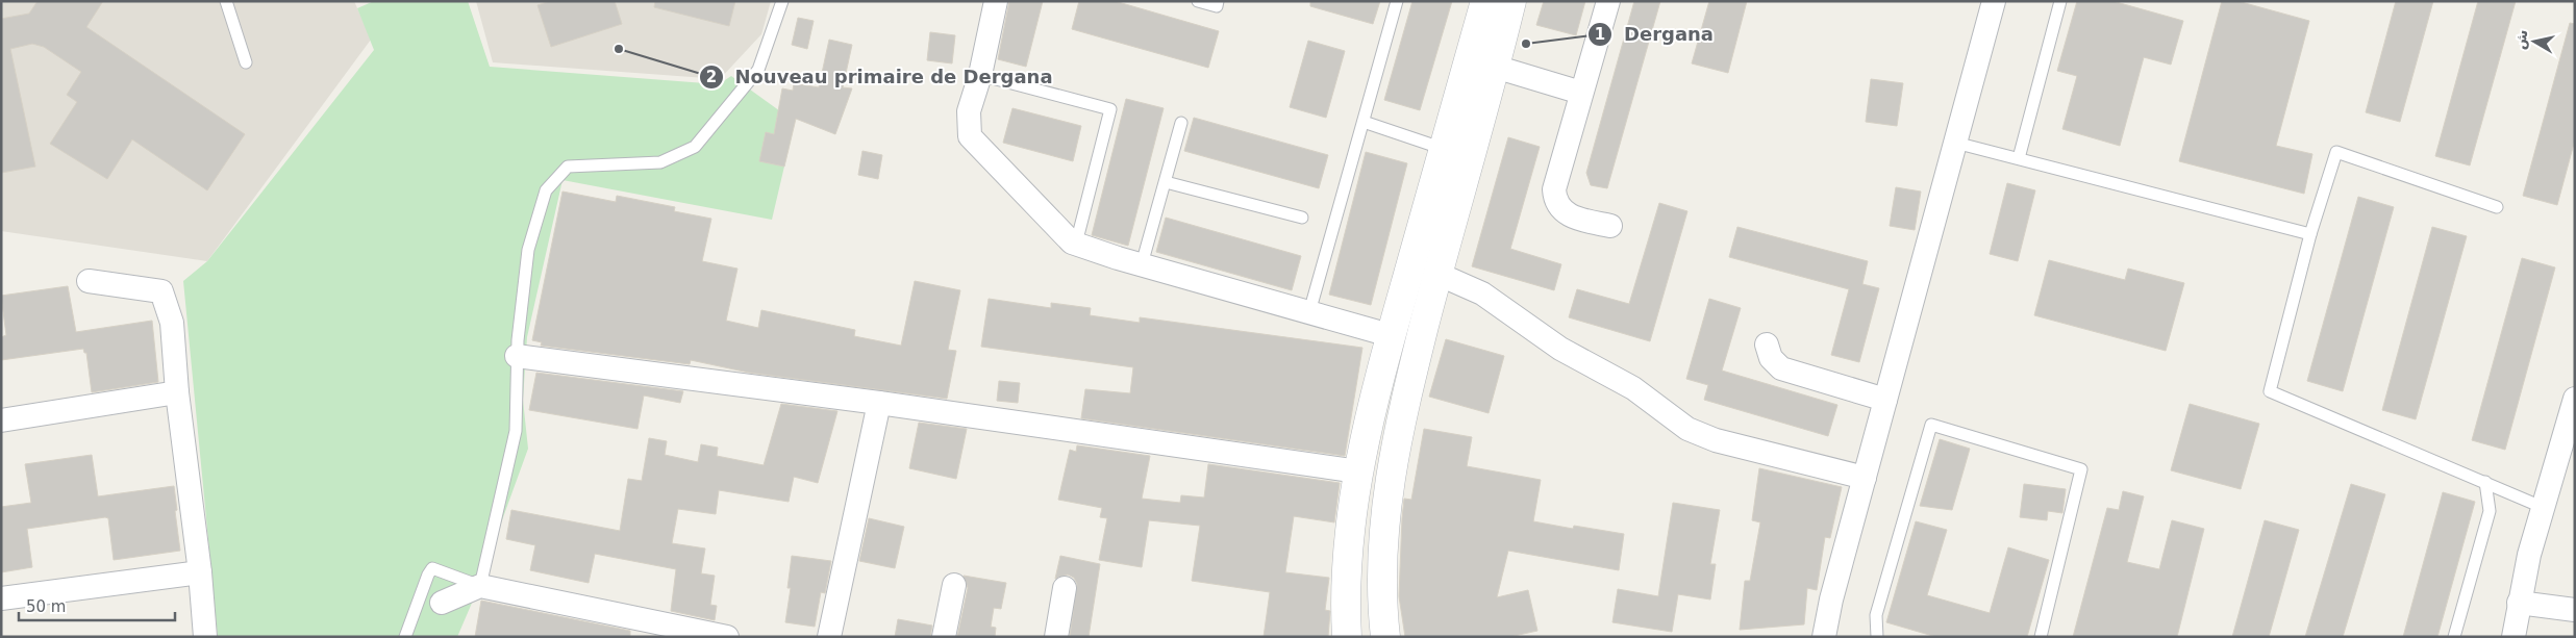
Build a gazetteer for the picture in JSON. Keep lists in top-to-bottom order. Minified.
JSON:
{"places":["Dergana","Nouveau primaire de Dergana"],"scale_bar":"50 m","north":"left"}
